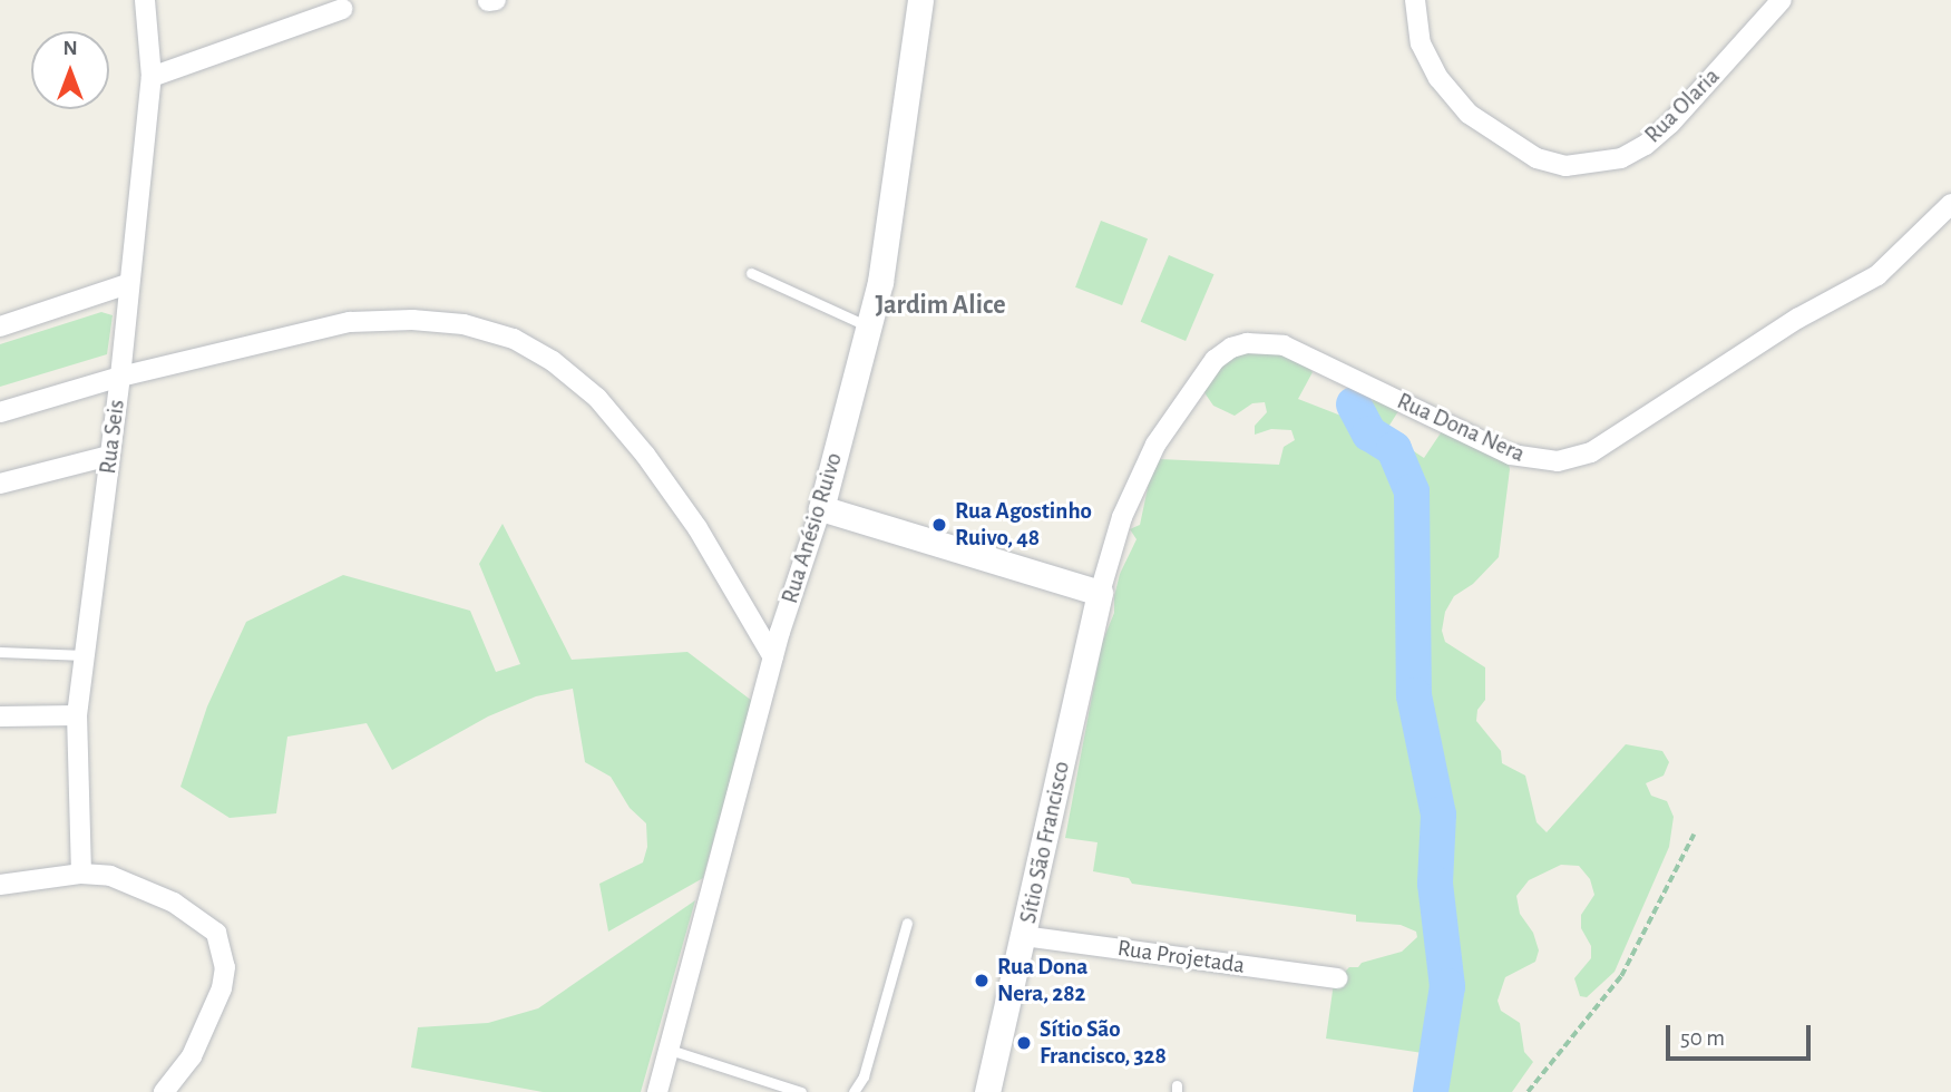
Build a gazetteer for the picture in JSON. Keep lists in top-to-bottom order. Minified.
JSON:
{"streets":{"street":["Rua Olaria","Rua Dona Nera","Rua Seis","Rua Anésio Ruivo","Sítio São Francisco","Rua Projetada"]},"crossings":[["Rua Dona Nera","Sítio São Francisco"],["Sítio São Francisco","Rua Projetada"]],"districts":["Jardim Alice"],"places":["Rua Agostinho Ruivo, 48","Rua Dona Nera, 282","Sítio São Francisco, 328"],"scale_bar":"50 m","north":"top"}
